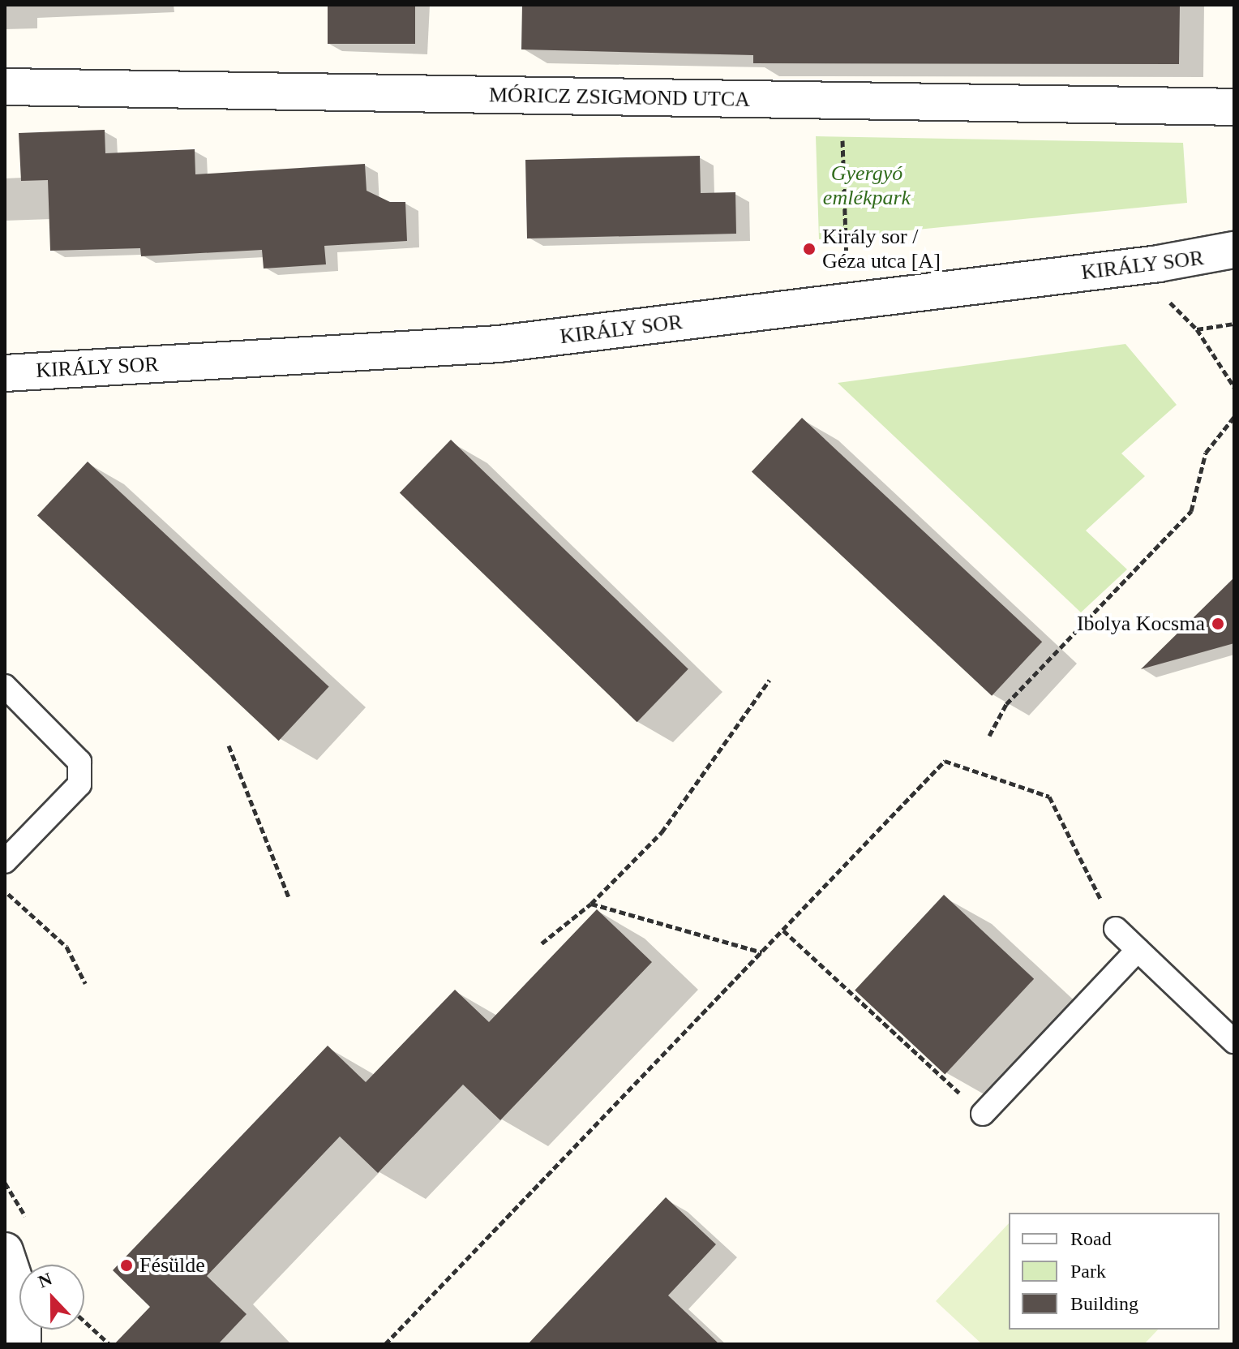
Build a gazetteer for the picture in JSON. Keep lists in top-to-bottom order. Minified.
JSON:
{"streets":{"street":["MÓRICZ ZSIGMOND UTCA","KIRÁLY SOR"]},"parks":["Gyergyó emlékpark"],"places":["Király sor / Géza utca [A]","Ibolya Kocsma","Fésülde"],"legend":["Road","Park","Building"],"north":"top"}
